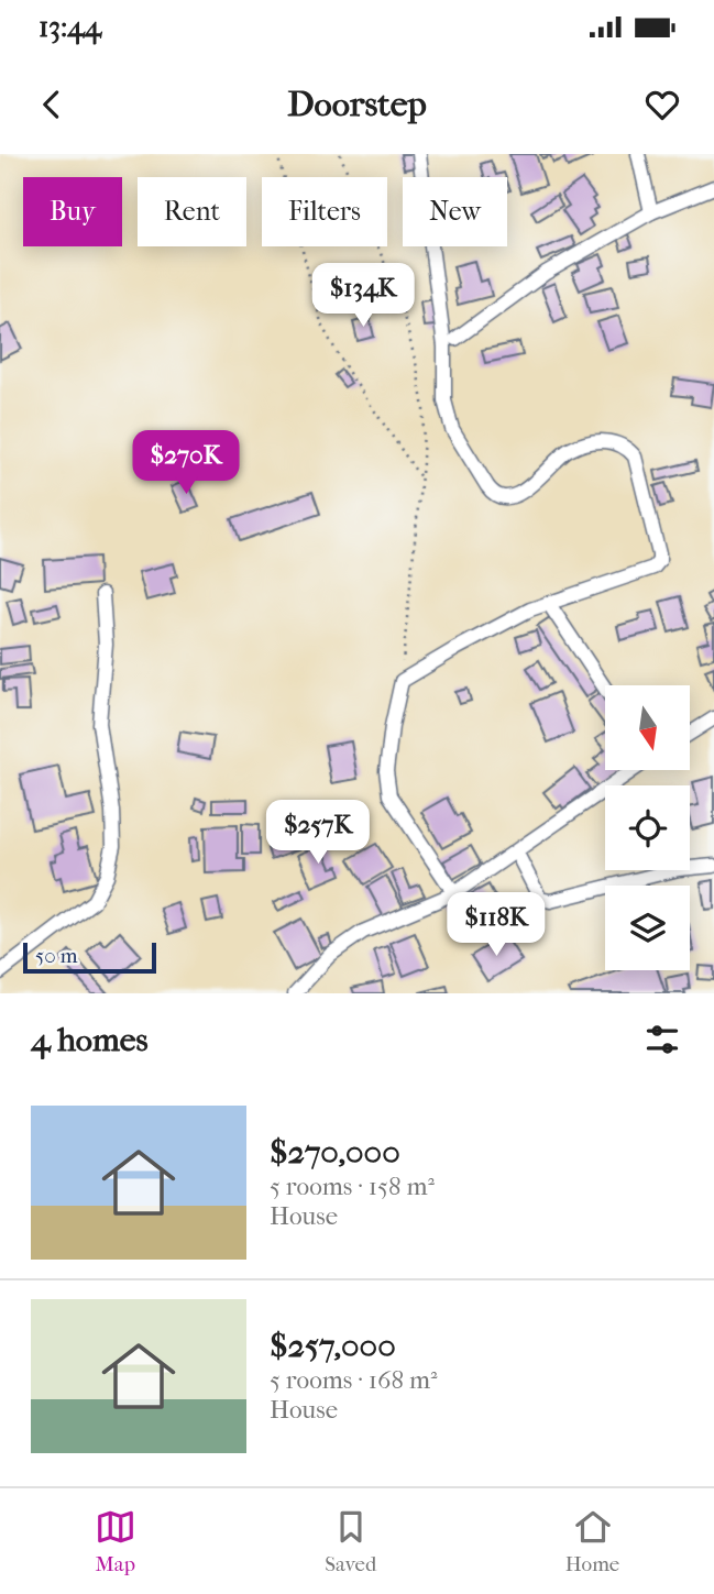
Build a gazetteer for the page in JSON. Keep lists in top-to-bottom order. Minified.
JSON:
{"scale_bar":"50 m","north":"bottom","page":{"status":"13:44","header":"Doorstep","chip":["Buy","Rent","Filters","New"],"price":["$134K","$270K","$257K","$118K"],"scale":"50 m","heading":"4 homes","list":[{"name":"$270,000","note":"5 rooms · 158 m² · House"},{"name":"$257,000","note":"5 rooms · 168 m² · House"}],"tabs":["Map","Saved","Home"]}}
